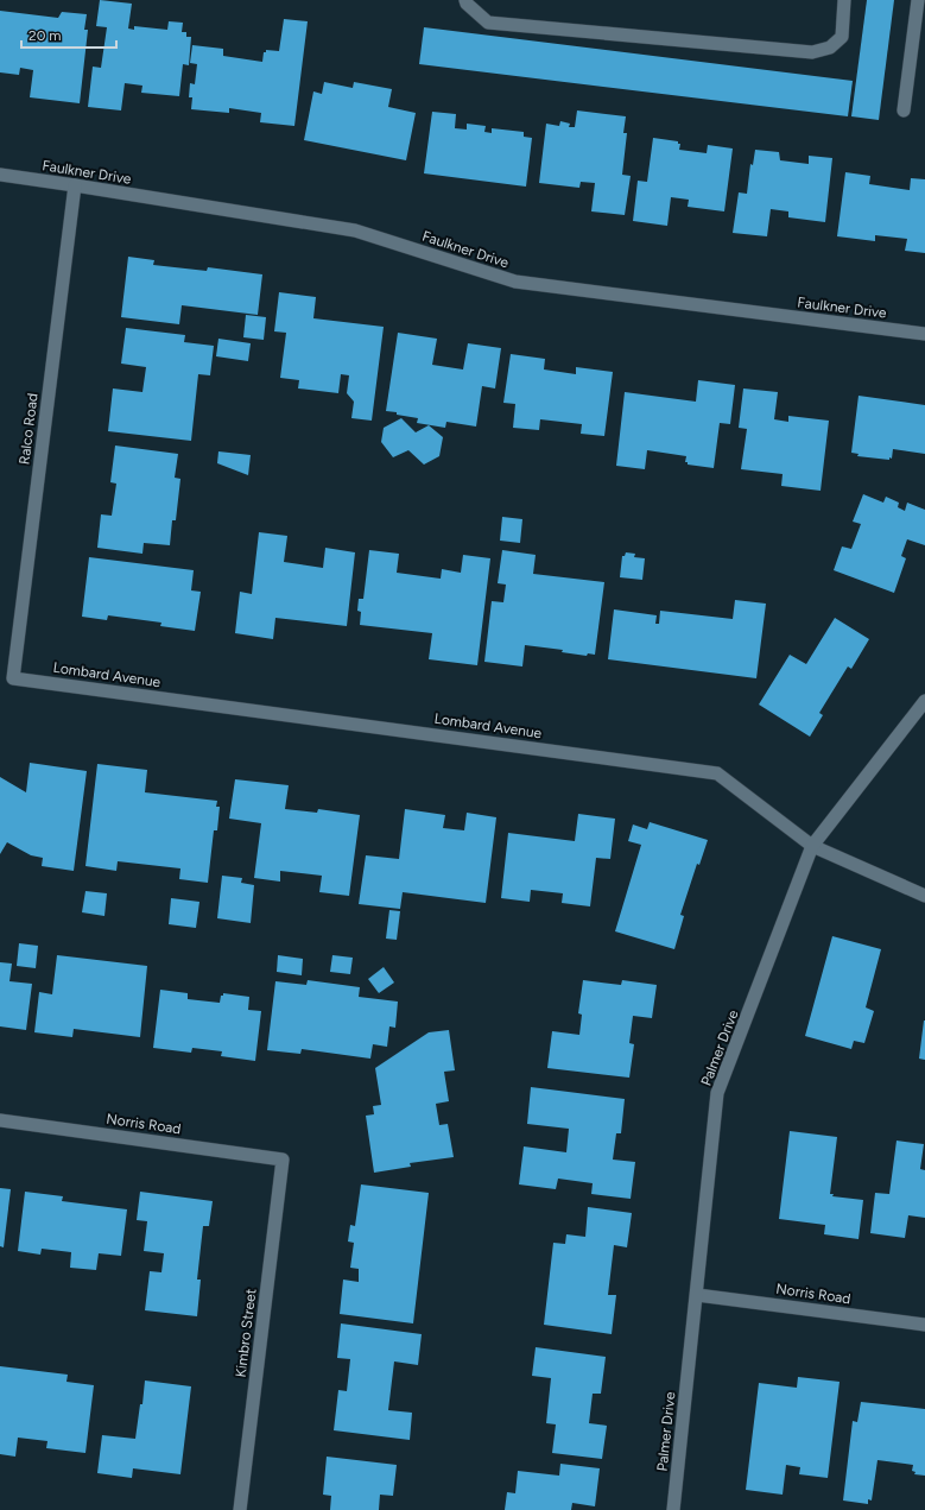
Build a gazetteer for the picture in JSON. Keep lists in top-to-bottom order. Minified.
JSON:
{"streets":{"street":["Faulkner Drive","Ralco Road","Lombard Avenue","Palmer Drive","Norris Road","Kimbro Street"]},"crossings":[["Faulkner Drive","Ralco Road"],["Ralco Road","Lombard Avenue"],["Lombard Avenue","Palmer Drive"],["Palmer Drive","Norris Road"],["Norris Road","Kimbro Street"]],"scale_bar":"20 m"}
